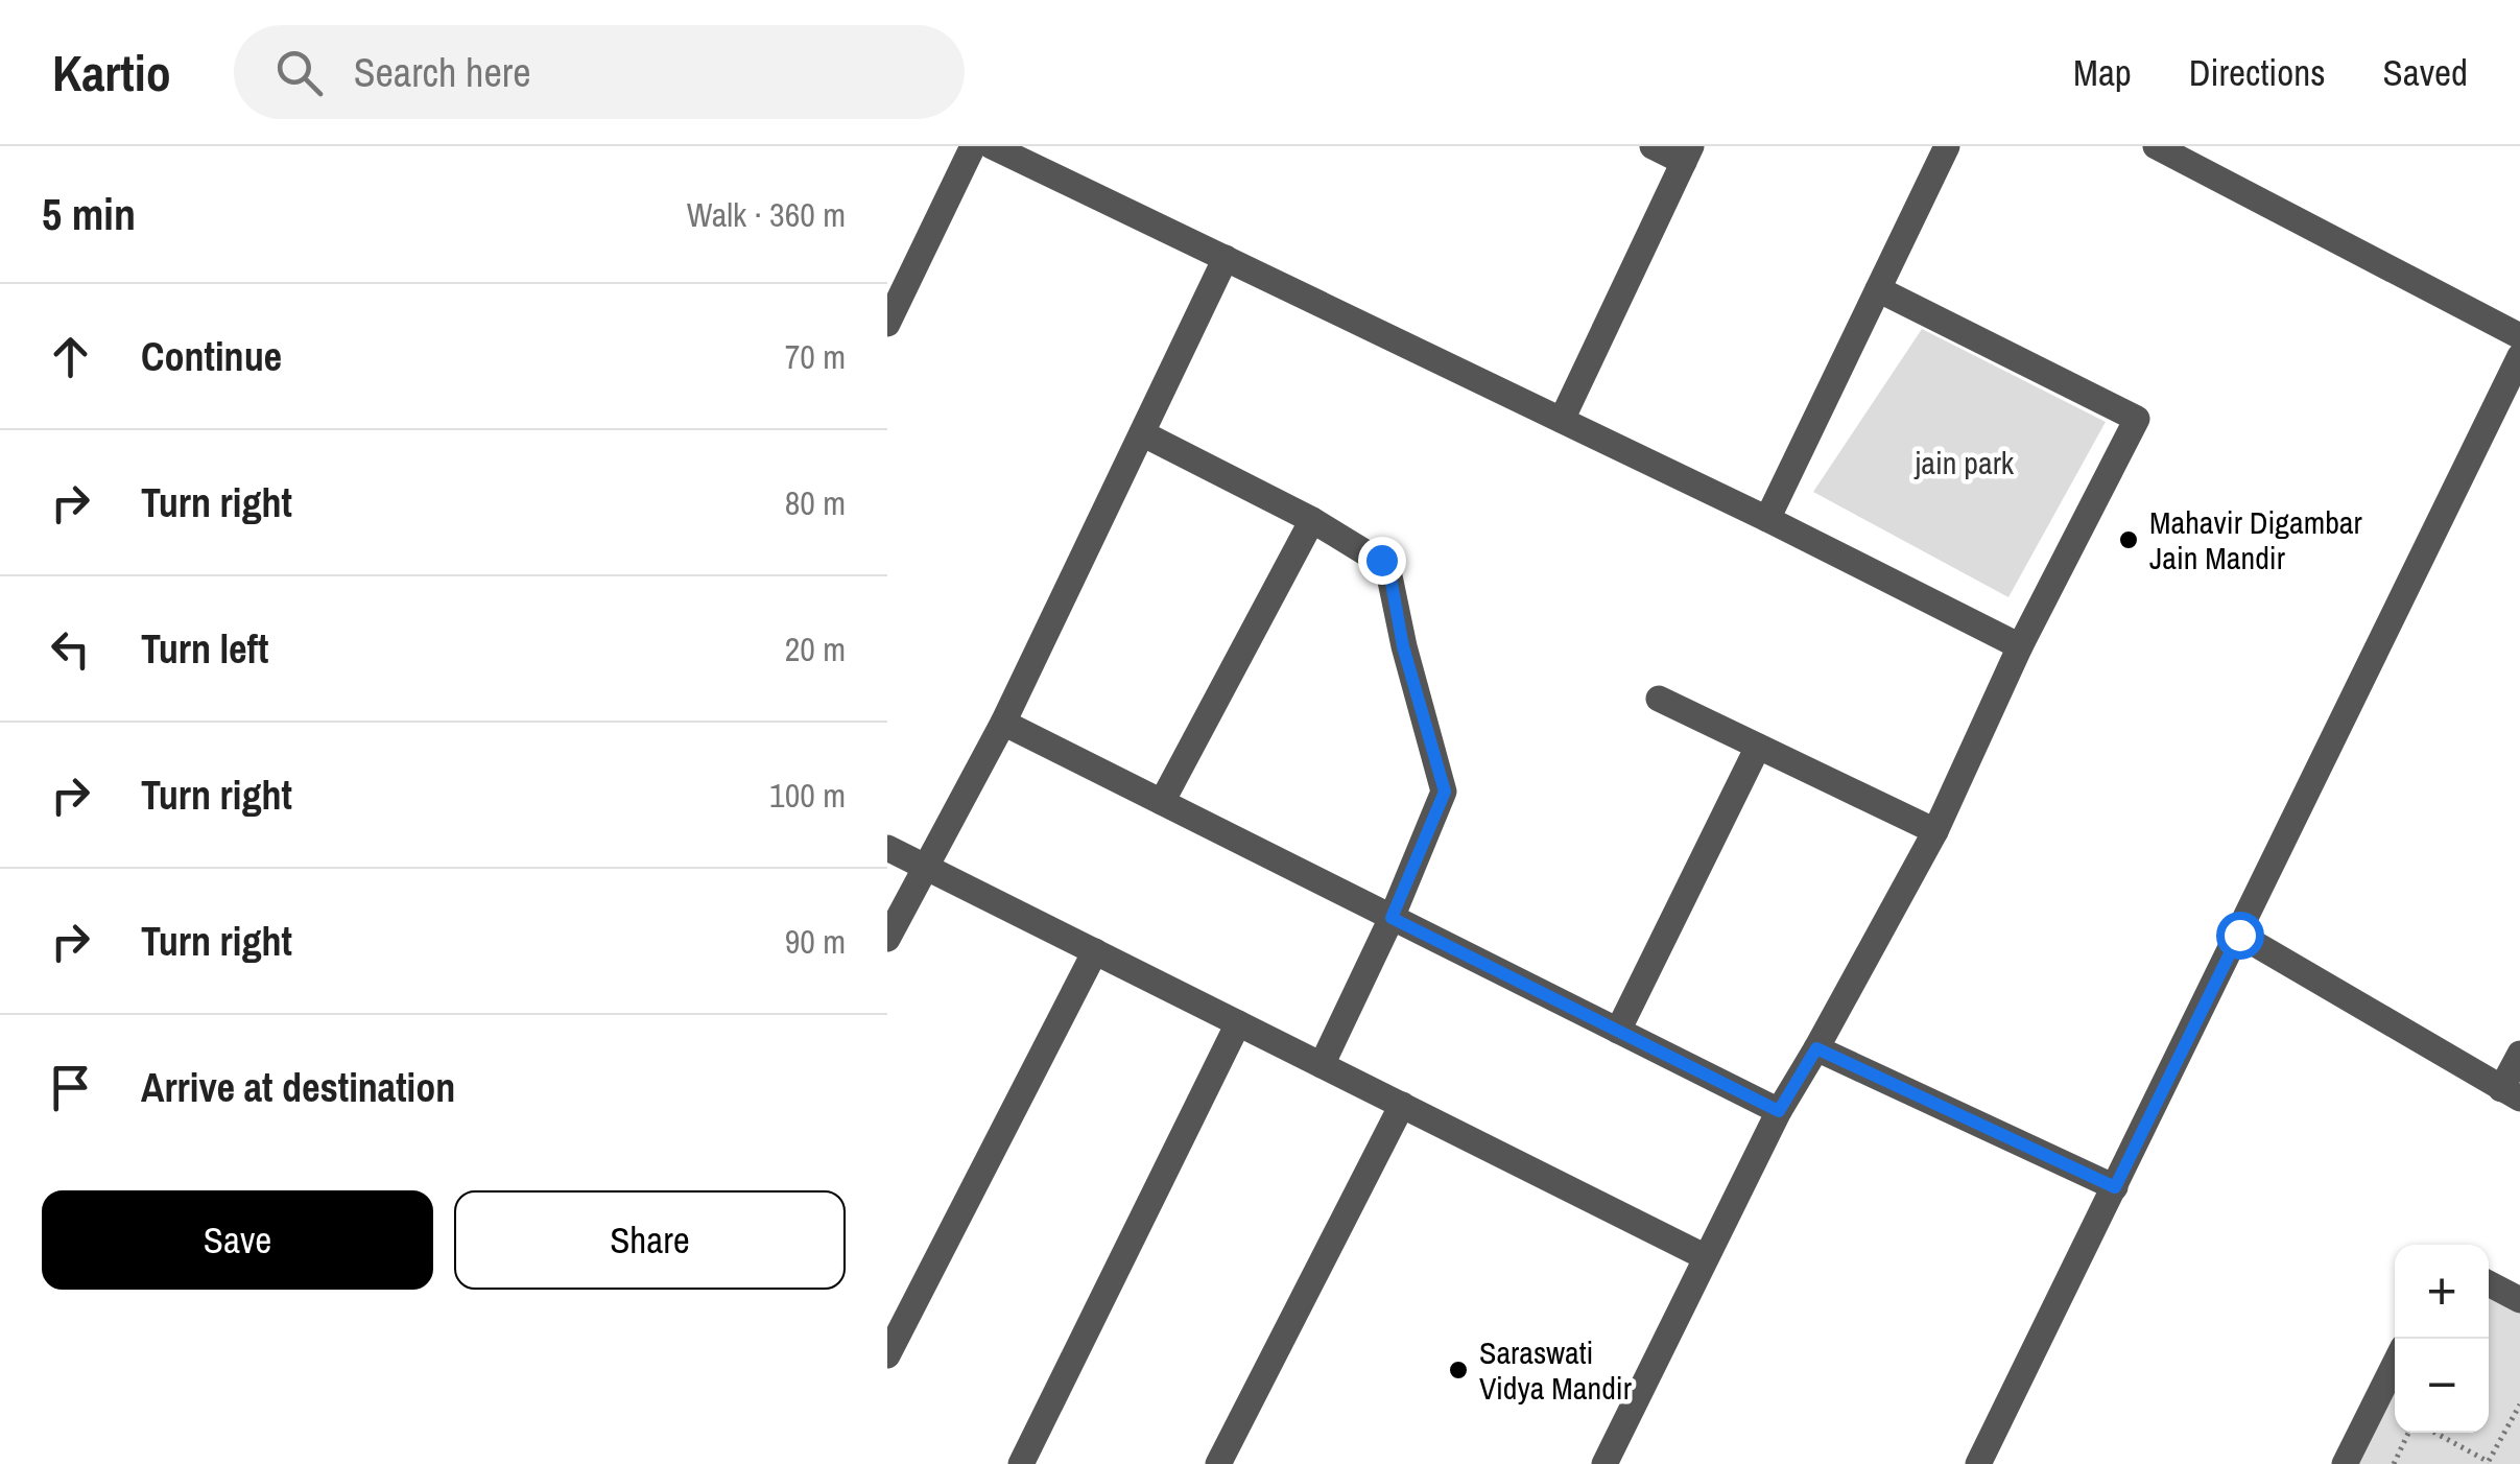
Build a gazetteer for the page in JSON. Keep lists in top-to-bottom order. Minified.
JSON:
{"parks":["jain park"],"places":["Mahavir Digambar Jain Mandir","Saraswati Vidya Mandir"],"page":{"header":"Kartio","search":"Search here","nav":["Map","Directions","Saved"],"heading":["5 min","Walk · 360 m"],"list":[["Continue","70 m"],["Turn right","80 m"],["Turn left","20 m"],["Turn right","100 m"],["Turn right","90 m"],"Arrive at destination"],"buttons":["Save","Share"],"map_buttons":["+","−"]}}
